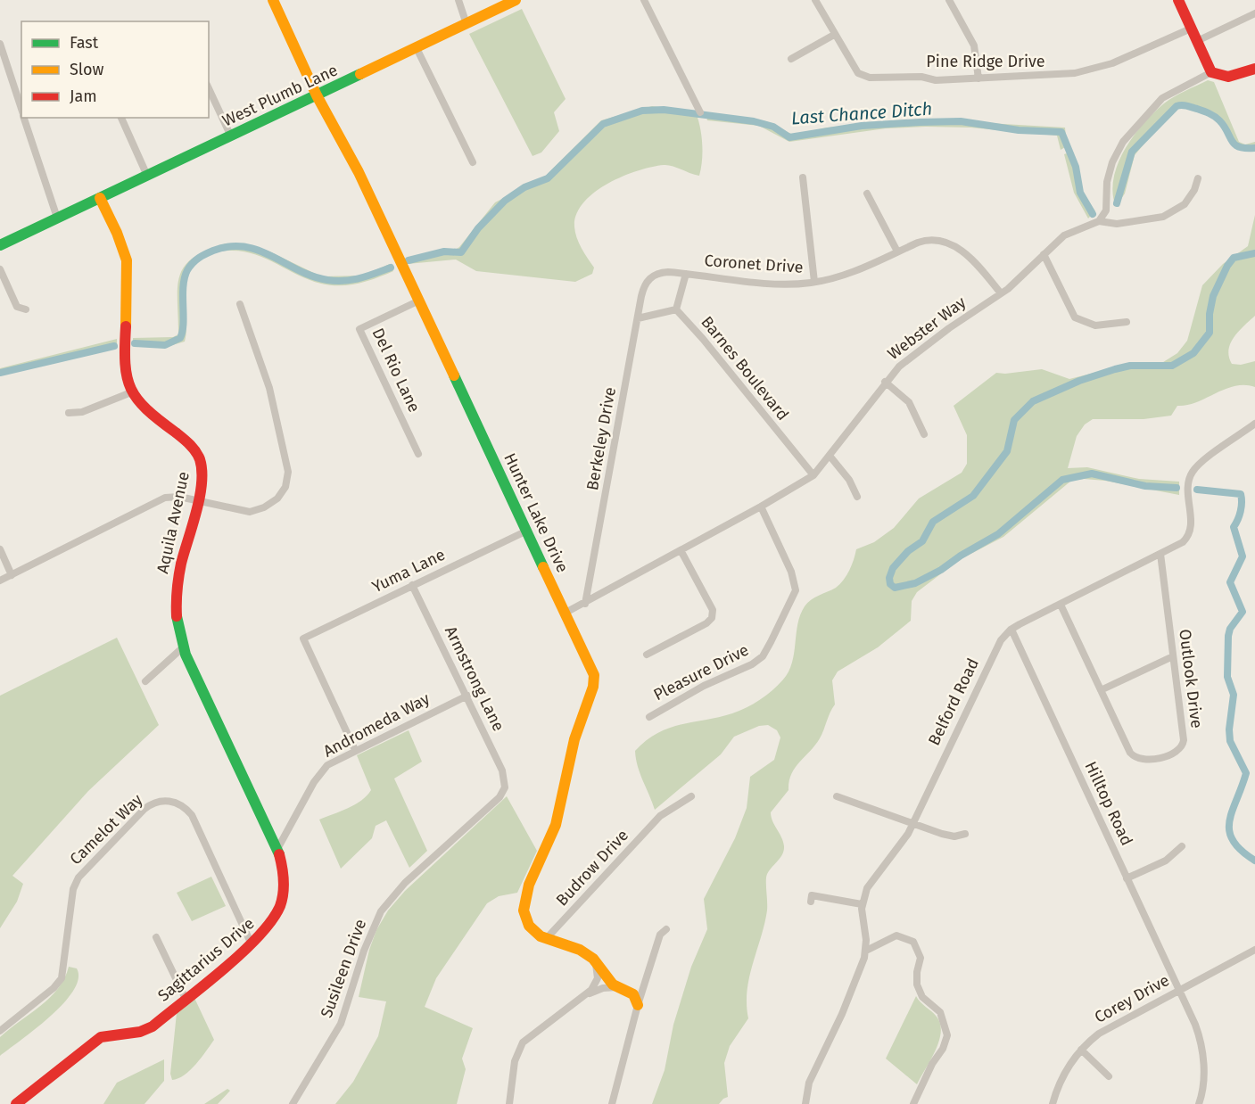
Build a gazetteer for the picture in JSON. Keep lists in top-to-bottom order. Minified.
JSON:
{"streets":{"street":["Pine Ridge Drive","West Plumb Lane","Coronet Drive","Webster Way","Barnes Boulevard","Del Rio Lane","Berkeley Drive","Hunter Lake Drive","Aquila Avenue","Yuma Lane","Pleasure Drive","Armstrong Lane","Outlook Drive","Belford Road","Andromeda Way","Hilltop Road","Camelot Way","Budrow Drive","Sagittarius Drive","Susileen Drive","Corey Drive"]},"crossings":[["West Plumb Lane","Hunter Lake Drive"],["West Plumb Lane","Aquila Avenue"],["Coronet Drive","Webster Way"],["Coronet Drive","Berkeley Drive"],["Webster Way","Barnes Boulevard"],["Webster Way","Berkeley Drive"],["Webster Way","Hunter Lake Drive"],["Webster Way","Pleasure Drive"],["Del Rio Lane","Hunter Lake Drive"],["Hunter Lake Drive","Yuma Lane"],["Hunter Lake Drive","Budrow Drive"],["Aquila Avenue","Sagittarius Drive"],["Yuma Lane","Armstrong Lane"],["Yuma Lane","Andromeda Way"],["Armstrong Lane","Andromeda Way"],["Armstrong Lane","Susileen Drive"],["Outlook Drive","Belford Road"],["Belford Road","Hilltop Road"],["Andromeda Way","Sagittarius Drive"],["Hilltop Road","Corey Drive"],["Camelot Way","Sagittarius Drive"]],"water":["Last Chance Ditch"],"legend":["Fast","Slow","Jam"]}
